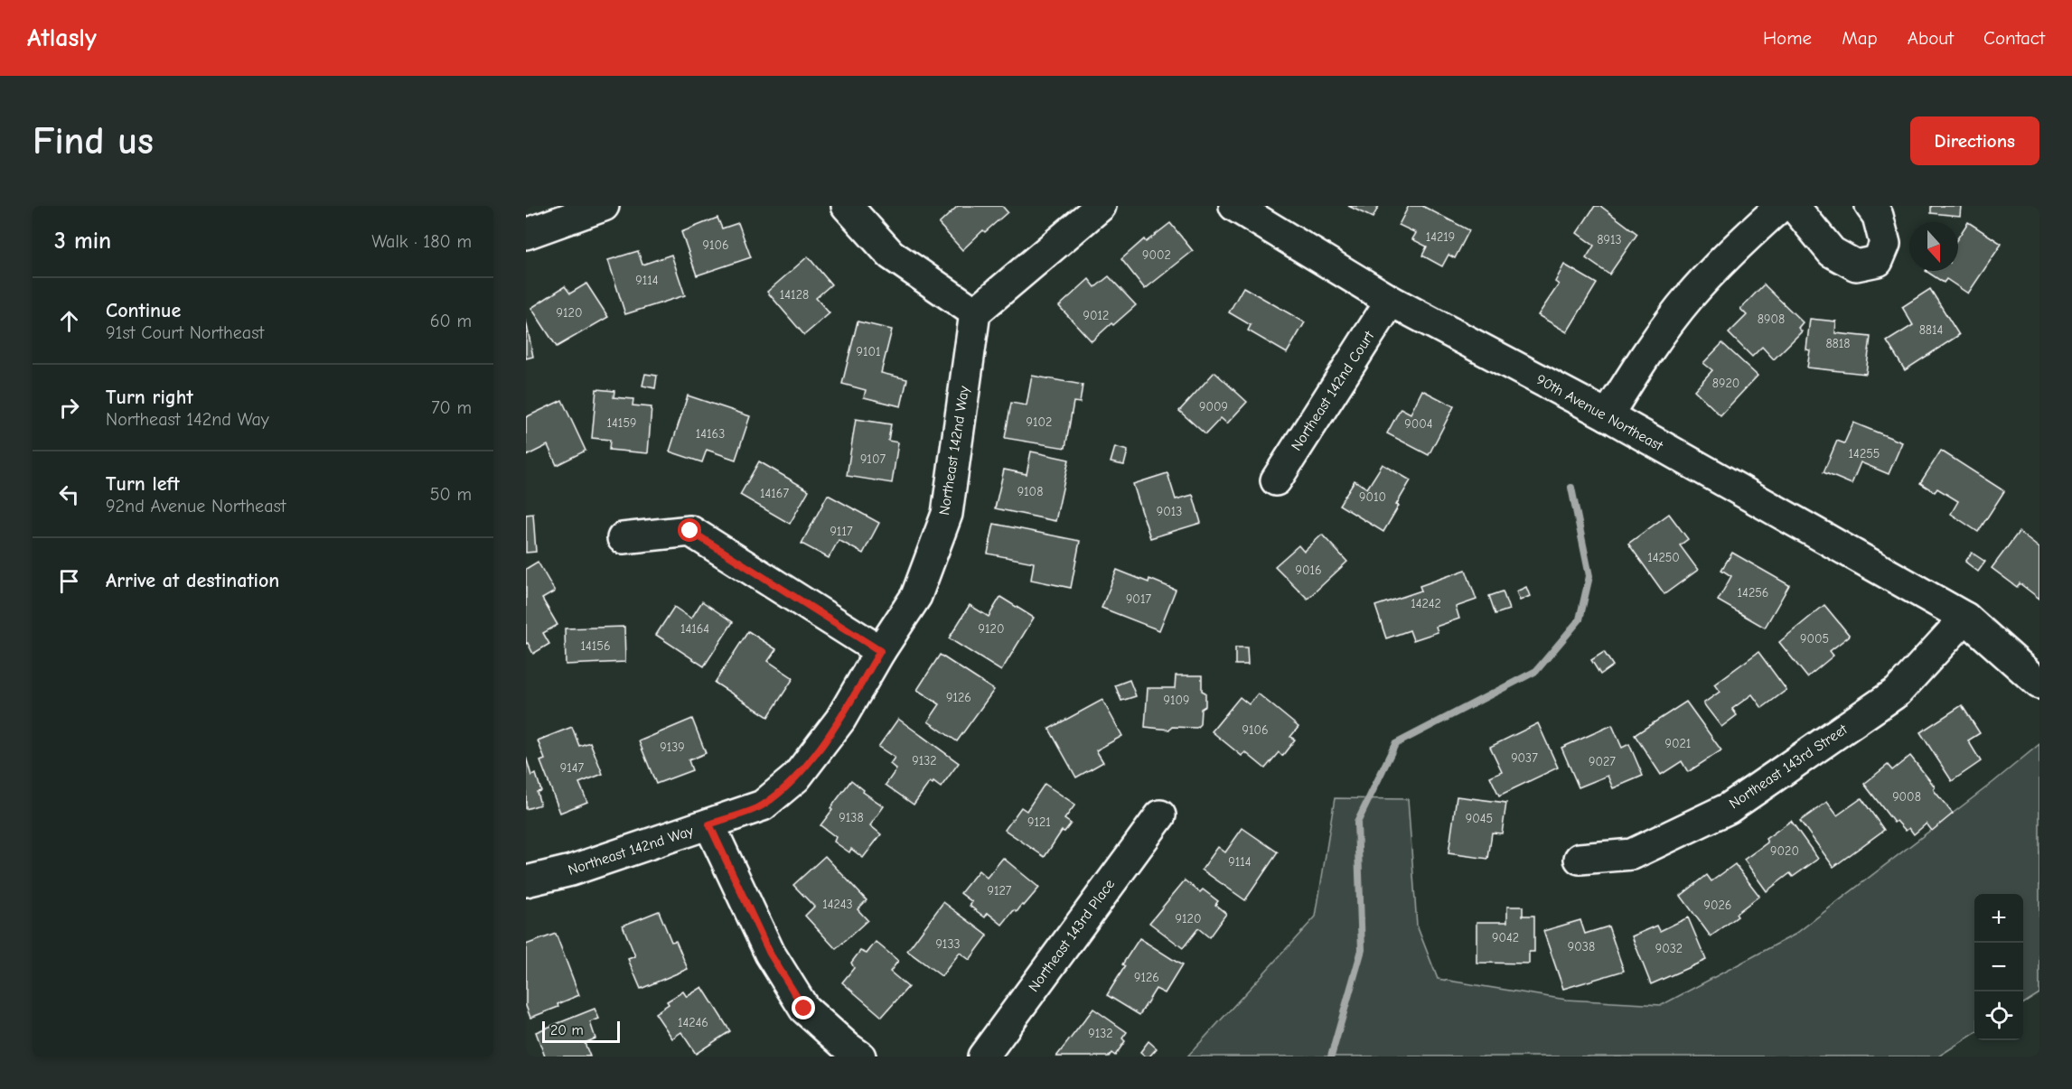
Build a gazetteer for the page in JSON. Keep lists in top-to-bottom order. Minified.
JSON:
{"streets":{"street":["Northeast 142nd Court","90th Avenue Northeast","Northeast 142nd Way","Northeast 143rd Street","Northeast 143rd Place"]},"crossings":[["Northeast 142nd Court","90th Avenue Northeast"],["90th Avenue Northeast","Northeast 143rd Street"]],"house_numbers":["14219","8913","9106","9002","9114","14128","9120","9012","8908","8814","8818","9101","8920","9009","9102","14159","9004","14163","14255","9107","9108","14167","9010","9013","9117","14250","9016","14256","9017","14242","14164","9120","9005","14156","9126","9109","9106","9021","9139","9037","9132","9027","9147","9008","9138","9045","9121","9020","9114","9127","14243","9026","9120","9042","9133","9038","9032","9126","14246","9132"],"scale_bar":"20 m","north":"bottom","page":{"header":"Atlasly","nav":["Home","Map","About","Contact"],"buttons":"Directions","title":"Find us","heading":["3 min","Walk · 180 m"],"list":[["Continue","91st Court Northeast","60 m"],["Turn right","Northeast 142nd Way","70 m"],["Turn left","92nd Avenue Northeast","50 m"],"Arrive at destination"],"map_buttons":["+","−"],"scale":"20 m"}}
